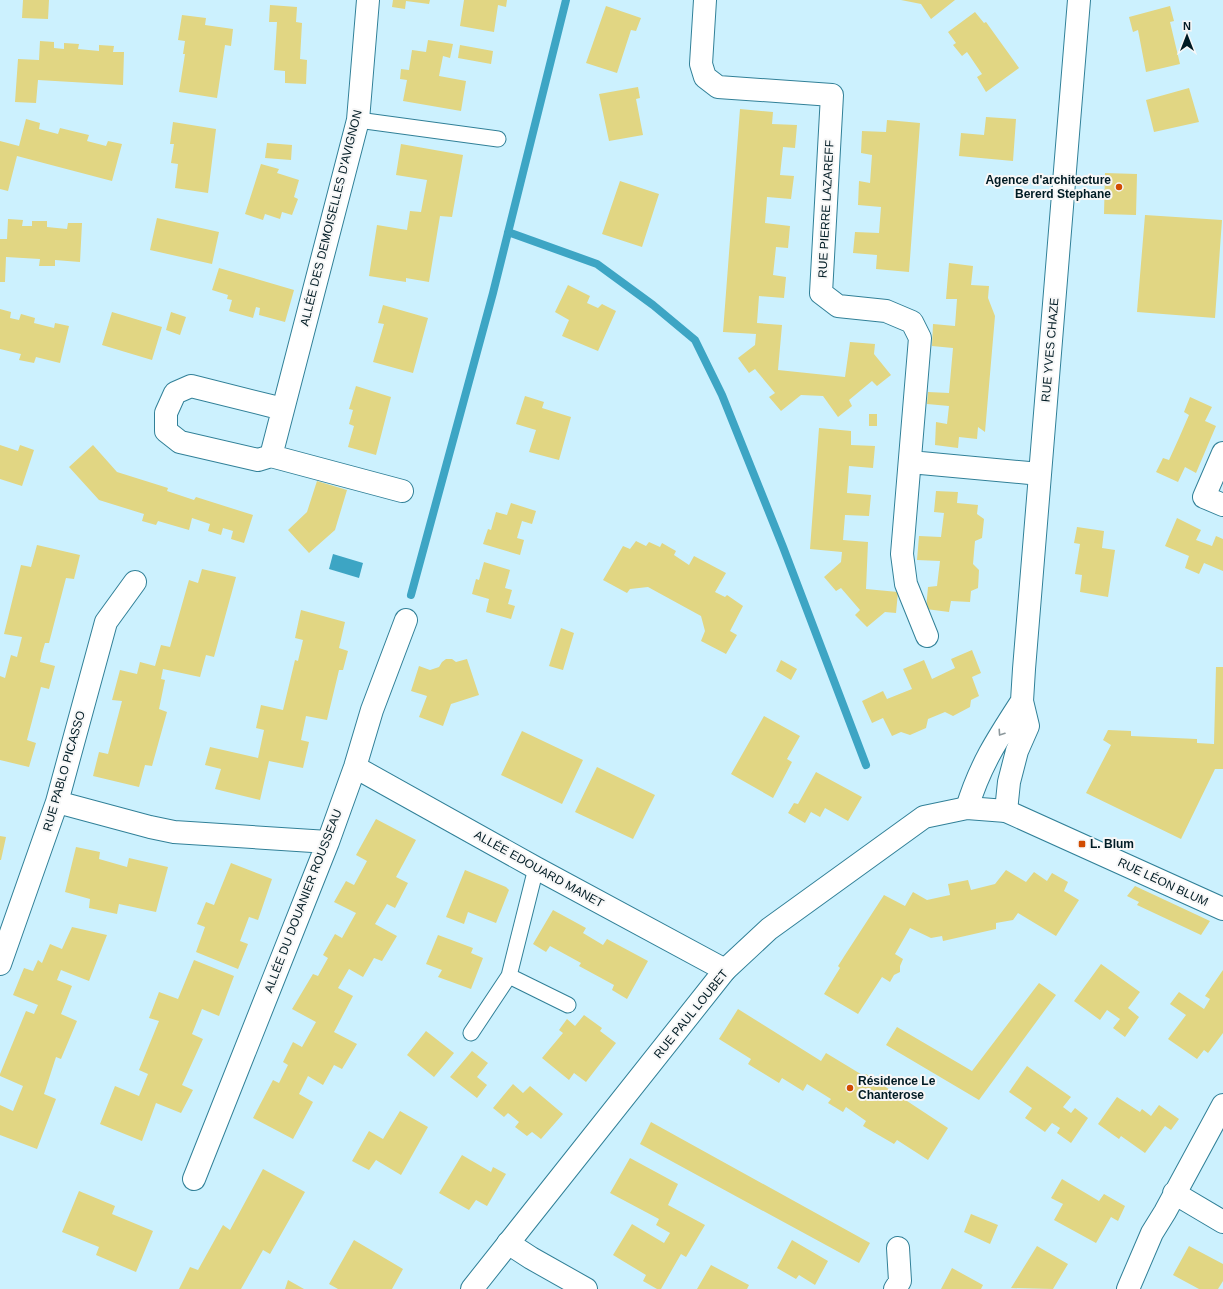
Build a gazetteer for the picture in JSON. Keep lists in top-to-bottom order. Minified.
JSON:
{"streets":{"street":["RUE PIERRE LAZAREFF","ALLÉE DES DEMOISELLES D'AVIGNON","RUE YVES CHAZE","RUE PABLO PICASSO","ALLÉE EDOUARD MANET","RUE LÉON BLUM","ALLÉE DU DOUANIER ROUSSEAU","RUE PAUL LOUBET"]},"crossings":[["RUE YVES CHAZE","RUE LÉON BLUM"],["RUE YVES CHAZE","RUE PAUL LOUBET"],["ALLÉE EDOUARD MANET","ALLÉE DU DOUANIER ROUSSEAU"],["ALLÉE EDOUARD MANET","RUE PAUL LOUBET"],["RUE LÉON BLUM","RUE PAUL LOUBET"]],"places":{"other":["Agence d'architecture Bererd Stephane","Résidence Le Chanterose"],"transit":["L. Blum"]},"north":"top"}
